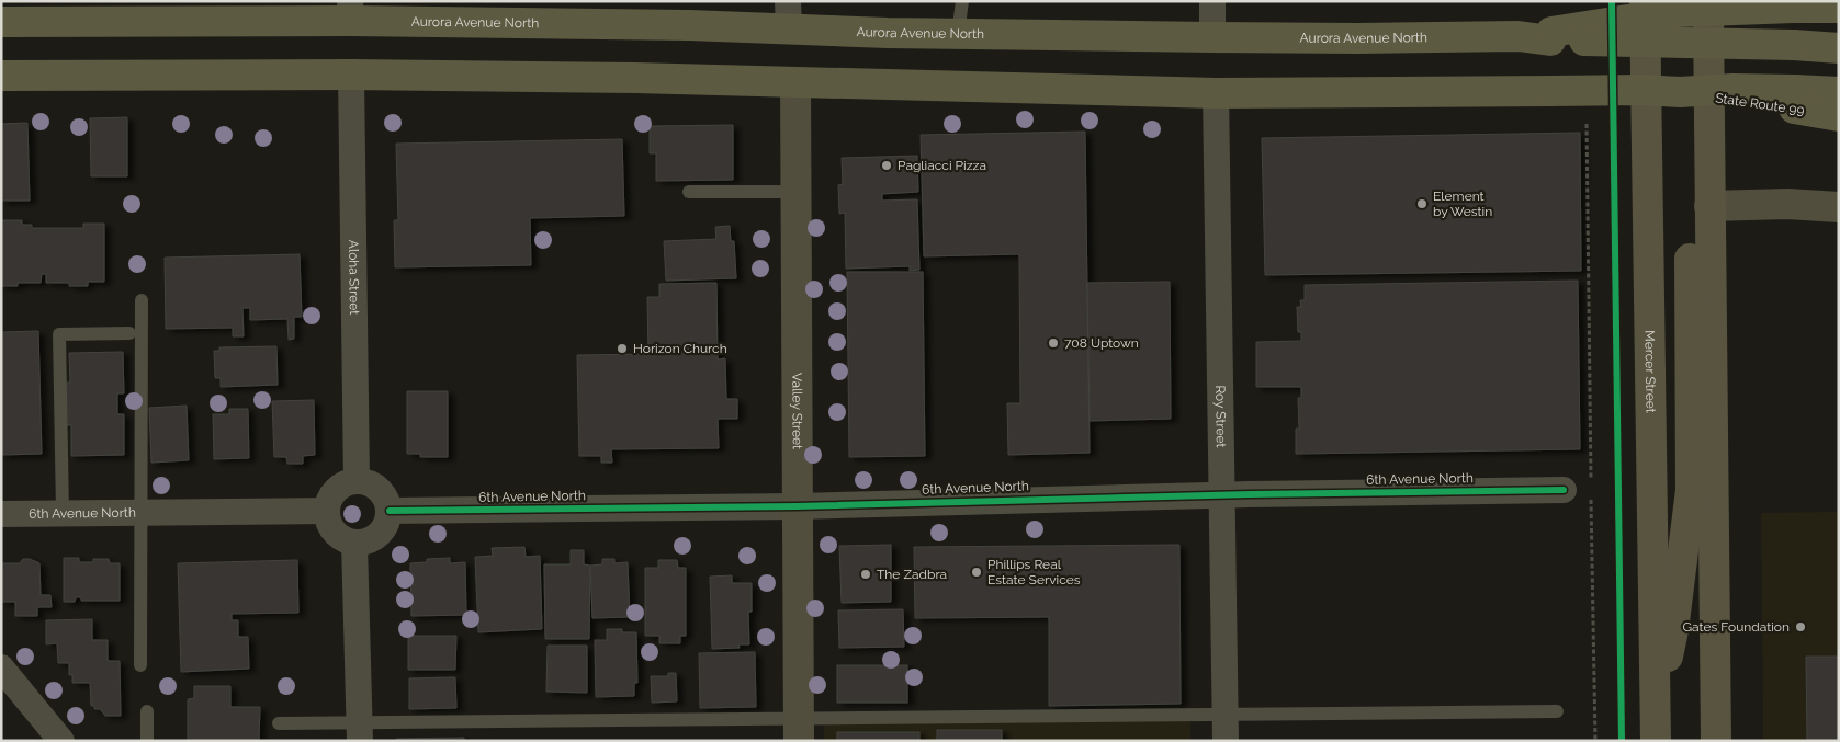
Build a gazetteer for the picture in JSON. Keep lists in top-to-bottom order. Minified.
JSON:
{"streets":{"highway":["Aurora Avenue North","State Route 99"],"main road":["Mercer Street"],"street":["Aloha Street","Valley Street","Roy Street","6th Avenue North"]},"crossings":[["State Route 99","Roy Street"],["Aloha Street","6th Avenue North"],["Valley Street","6th Avenue North"],["Roy Street","6th Avenue North"]],"places":["Pagliacci Pizza","Element by Westin","708 Uptown","Horizon Church","Phillips Real Estate Services","The Zadbra","Gates Foundation"]}
